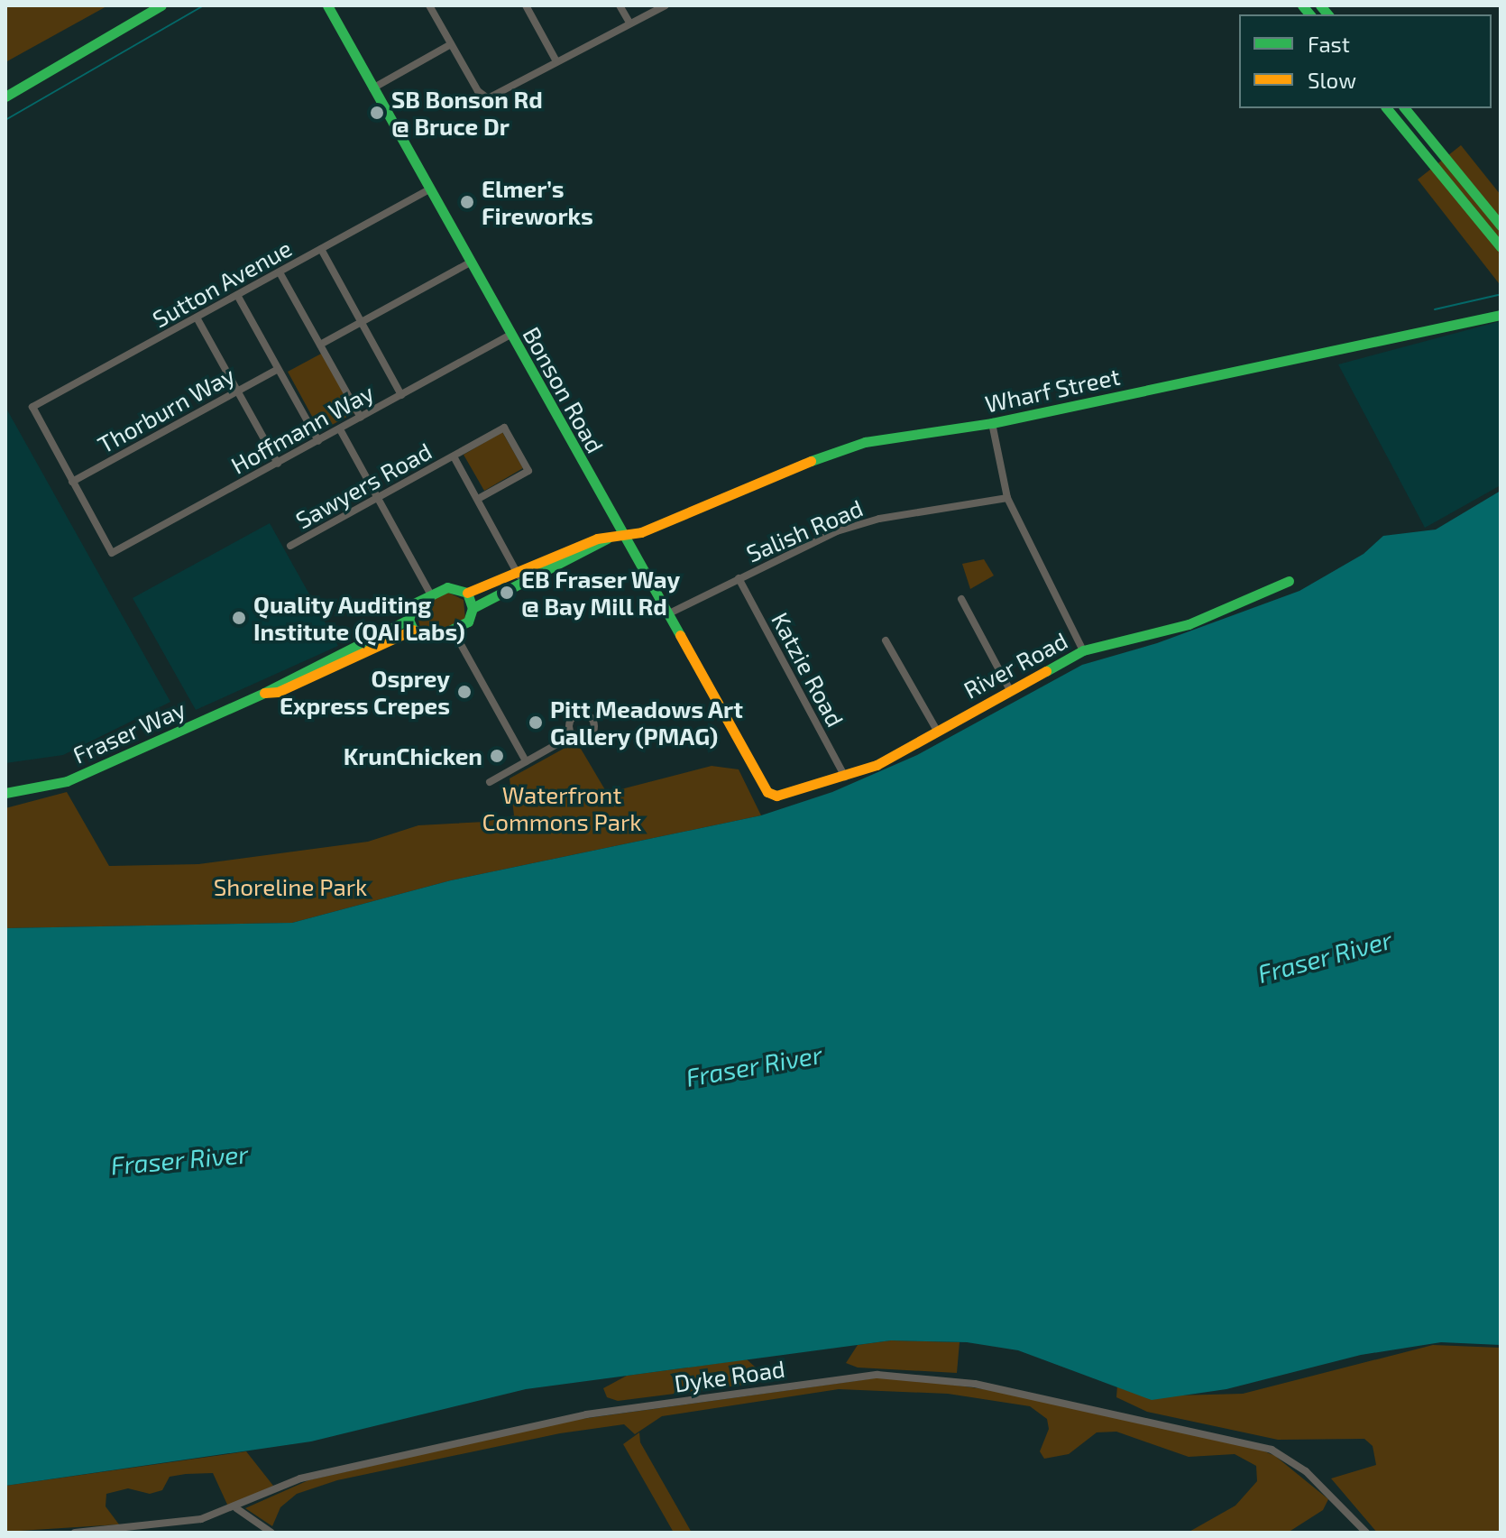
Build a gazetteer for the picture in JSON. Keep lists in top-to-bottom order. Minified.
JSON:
{"streets":{"main road":["Bonson Road","Wharf Street","River Road","Fraser Way"],"street":["Sutton Avenue","Thorburn Way","Hoffmann Way","Sawyers Road","Salish Road","Katzie Road","Dyke Road"]},"crossings":[["Sutton Avenue","Bonson Road"],["Sutton Avenue","Thorburn Way"],["Sutton Avenue","Hoffmann Way"],["Bonson Road","Wharf Street"],["Bonson Road","Hoffmann Way"],["Bonson Road","Salish Road"],["Bonson Road","River Road"],["Thorburn Way","Hoffmann Way"],["Salish Road","Katzie Road"],["River Road","Katzie Road"]],"water":["Fraser River"],"parks":["Waterfront Commons Park","Shoreline Park"],"places":["SB Bonson Rd @ Bruce Dr","Elmer’s Fireworks","EB Fraser Way @ Bay Mill Rd","Quality Auditing Institute (QAI Labs)","Osprey Express Crepes","Pitt Meadows Art Gallery (PMAG)","KrunChicken"],"legend":["Fast","Slow"]}
